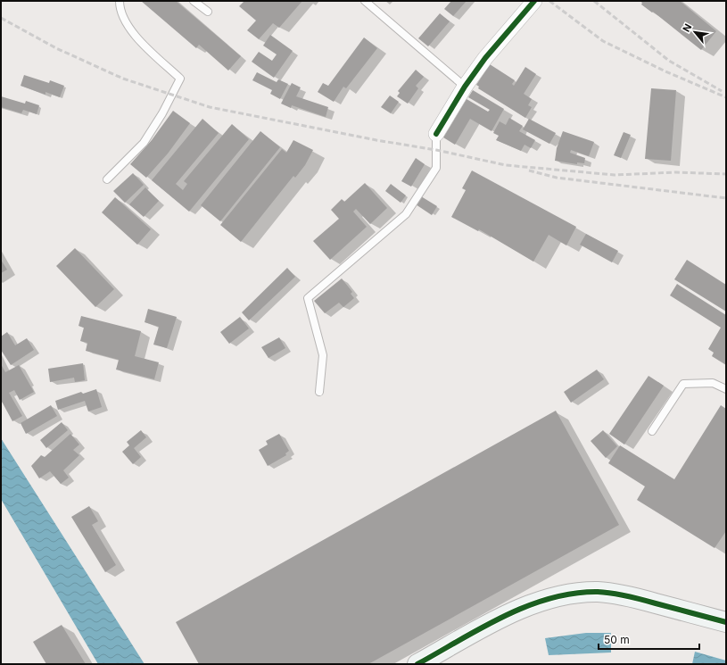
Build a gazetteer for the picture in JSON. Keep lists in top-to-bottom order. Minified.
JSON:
{"scale_bar":"50 m","north":"top left"}
